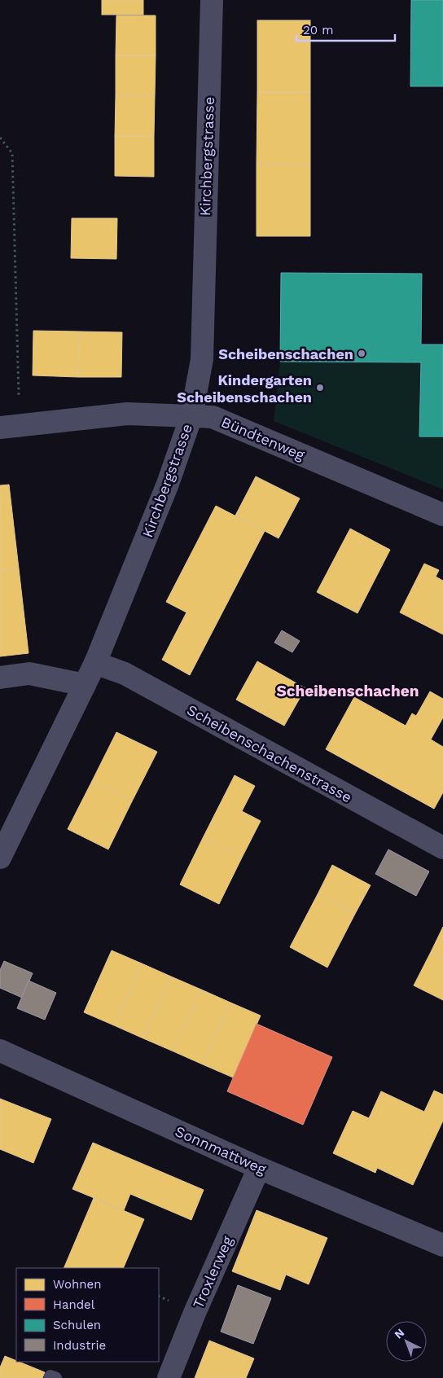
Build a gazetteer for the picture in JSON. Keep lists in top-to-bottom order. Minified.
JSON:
{"streets":{"street":["Kirchbergstrasse","Bündtenweg","Scheibenschachenstrasse","Sonnmattweg","Troxlerweg"]},"crossings":[["Kirchbergstrasse","Bündtenweg"],["Kirchbergstrasse","Scheibenschachenstrasse"],["Sonnmattweg","Troxlerweg"]],"districts":["Scheibenschachen"],"places":["Scheibenschachen","Kindergarten Scheibenschachen"],"legend":["Wohnen","Handel","Schulen","Industrie"],"scale_bar":"20 m","north":"top left"}
